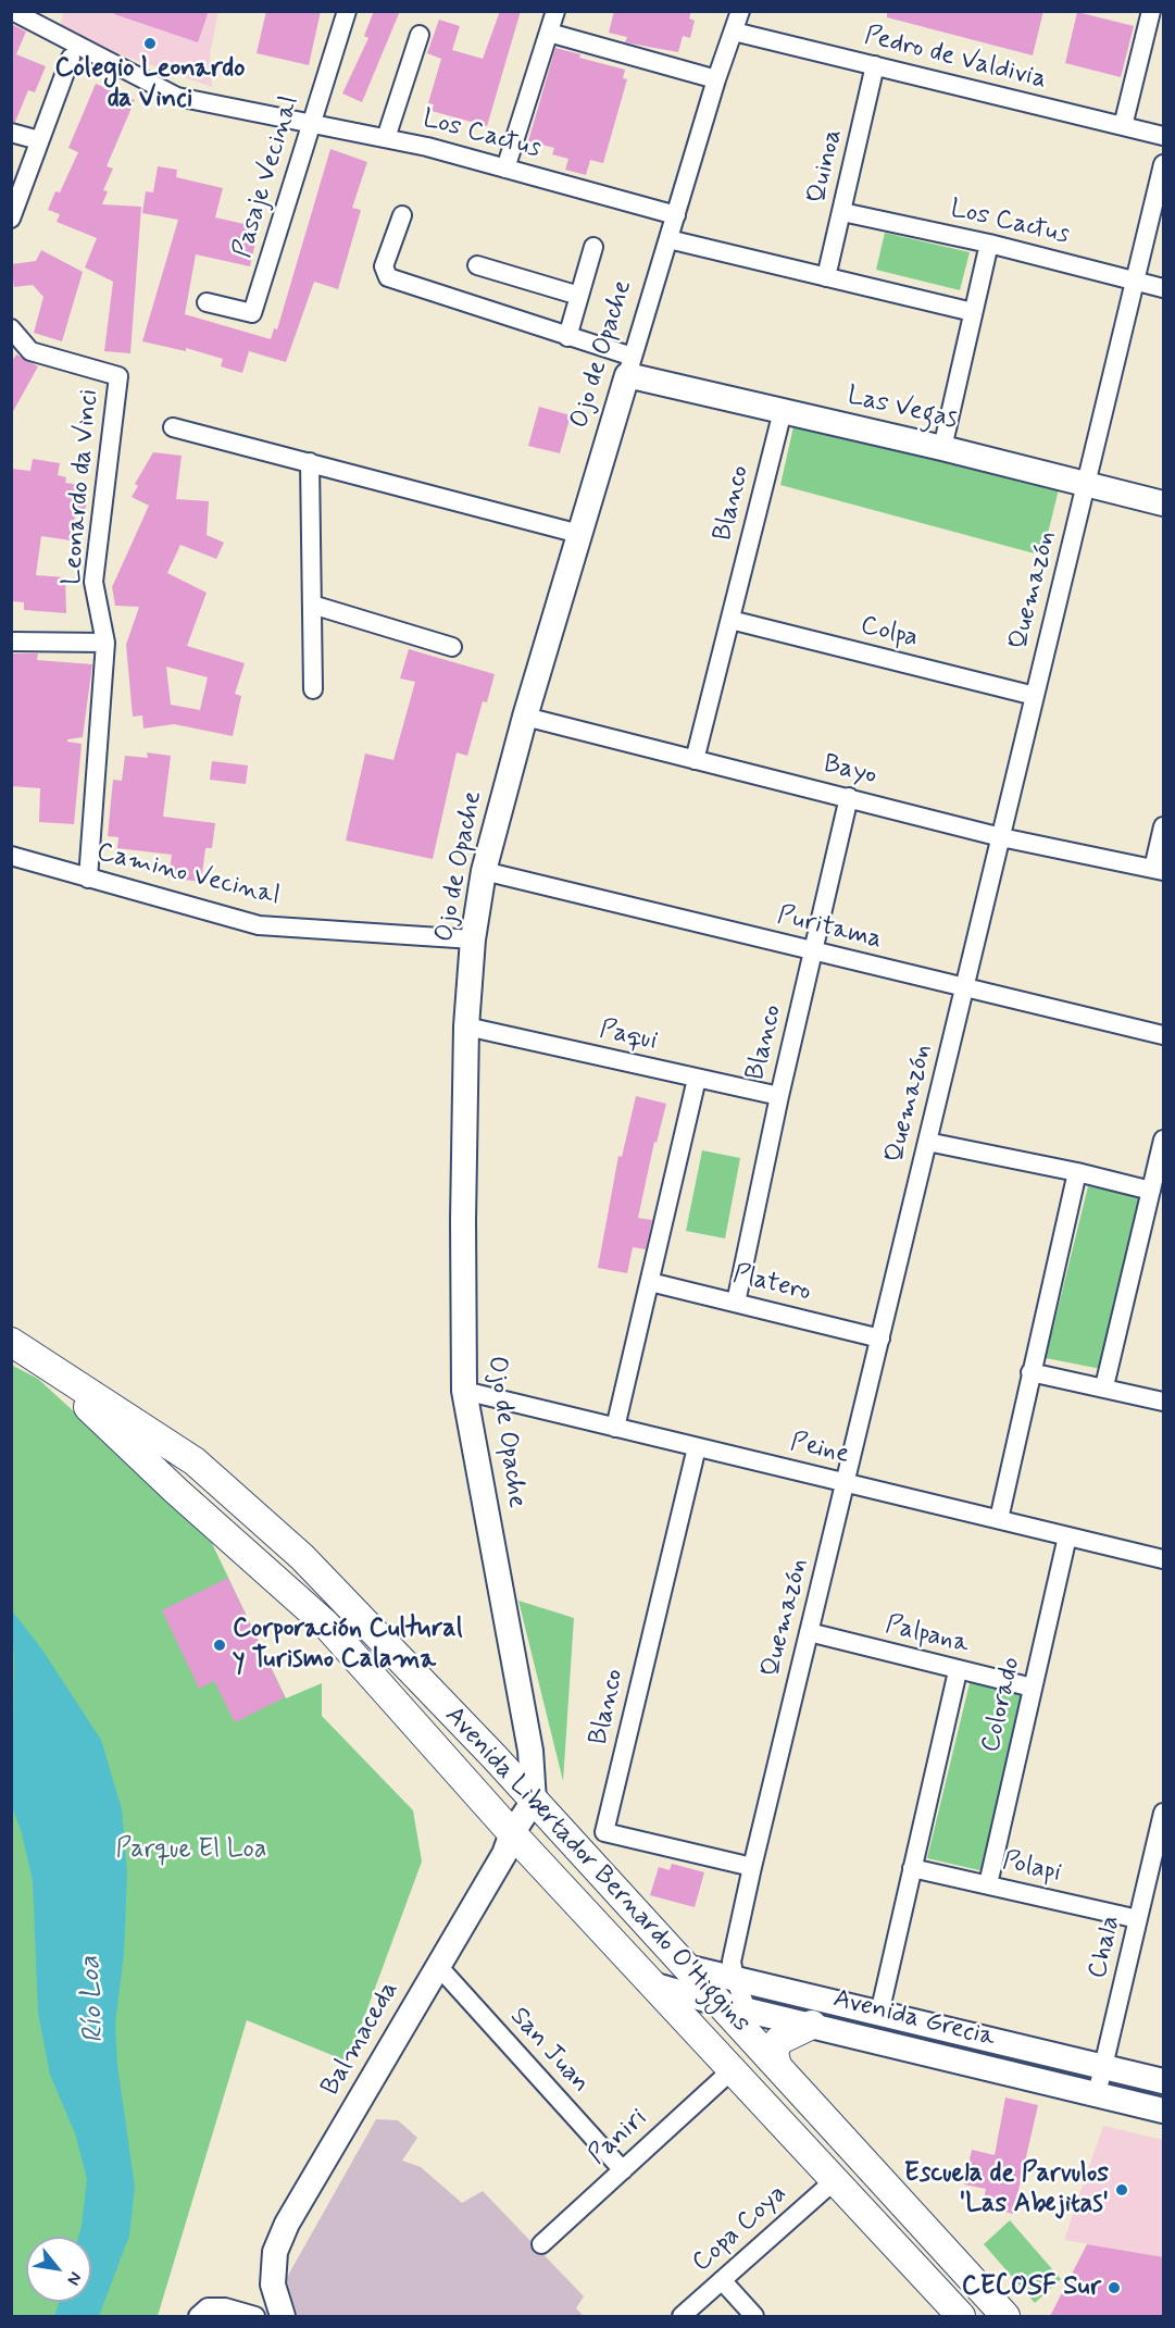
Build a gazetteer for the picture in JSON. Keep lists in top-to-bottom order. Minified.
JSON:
{"streets":{"main road":["Ojo de Opache","Las Vegas","Avenida Libertador Bernardo O'Higgins","Avenida Grecia","Balmaceda"],"street":["Pedro de Valdivia","Los Cactus","Quinoa","Pasaje Vecinal","Leonardo da Vinci","Blanco","Quemazón","Colpa","Bayo","Camino Vecinal","Puritama","Paqui","Platero","Peine","Palpana","Colorado","Polapi","Chala","San Juan","Paniri","Copa Coya"]},"crossings":[["Pedro de Valdivia","Quinoa"],["Pedro de Valdivia","Ojo de Opache"],["Los Cactus","Quinoa"],["Los Cactus","Pasaje Vecinal"],["Los Cactus","Ojo de Opache"],["Los Cactus","Quemazón"],["Ojo de Opache","Las Vegas"],["Ojo de Opache","Bayo"],["Ojo de Opache","Camino Vecinal"],["Ojo de Opache","Puritama"],["Ojo de Opache","Paqui"],["Ojo de Opache","Peine"],["Ojo de Opache","Avenida Libertador Bernardo O'Higgins"],["Ojo de Opache","Balmaceda"],["Las Vegas","Blanco"],["Las Vegas","Quemazón"],["Leonardo da Vinci","Camino Vecinal"],["Blanco","Quemazón"],["Blanco","Colpa"],["Blanco","Bayo"],["Blanco","Puritama"],["Blanco","Paqui"],["Blanco","Platero"],["Blanco","Peine"],["Quemazón","Colpa"],["Quemazón","Bayo"],["Quemazón","Puritama"],["Quemazón","Platero"],["Quemazón","Peine"],["Quemazón","Palpana"],["Quemazón","Avenida Libertador Bernardo O'Higgins"],["Quemazón","Avenida Grecia"],["Peine","Colorado"],["Palpana","Colorado"],["Colorado","Polapi"],["Colorado","Avenida Grecia"],["Polapi","Chala"],["Avenida Libertador Bernardo O'Higgins","Avenida Grecia"],["Avenida Libertador Bernardo O'Higgins","Balmaceda"],["Avenida Libertador Bernardo O'Higgins","Paniri"],["Avenida Libertador Bernardo O'Higgins","Copa Coya"],["Chala","Avenida Grecia"],["Balmaceda","San Juan"],["San Juan","Paniri"]],"water":["Río Loa"],"parks":["Parque El Loa"],"places":["Colegio Leonardo da Vinci","Corporación Cultural y Turismo Calama","Escuela de Parvulos 'Las Abejitas'","CECOSF Sur"],"north":"bottom right"}
